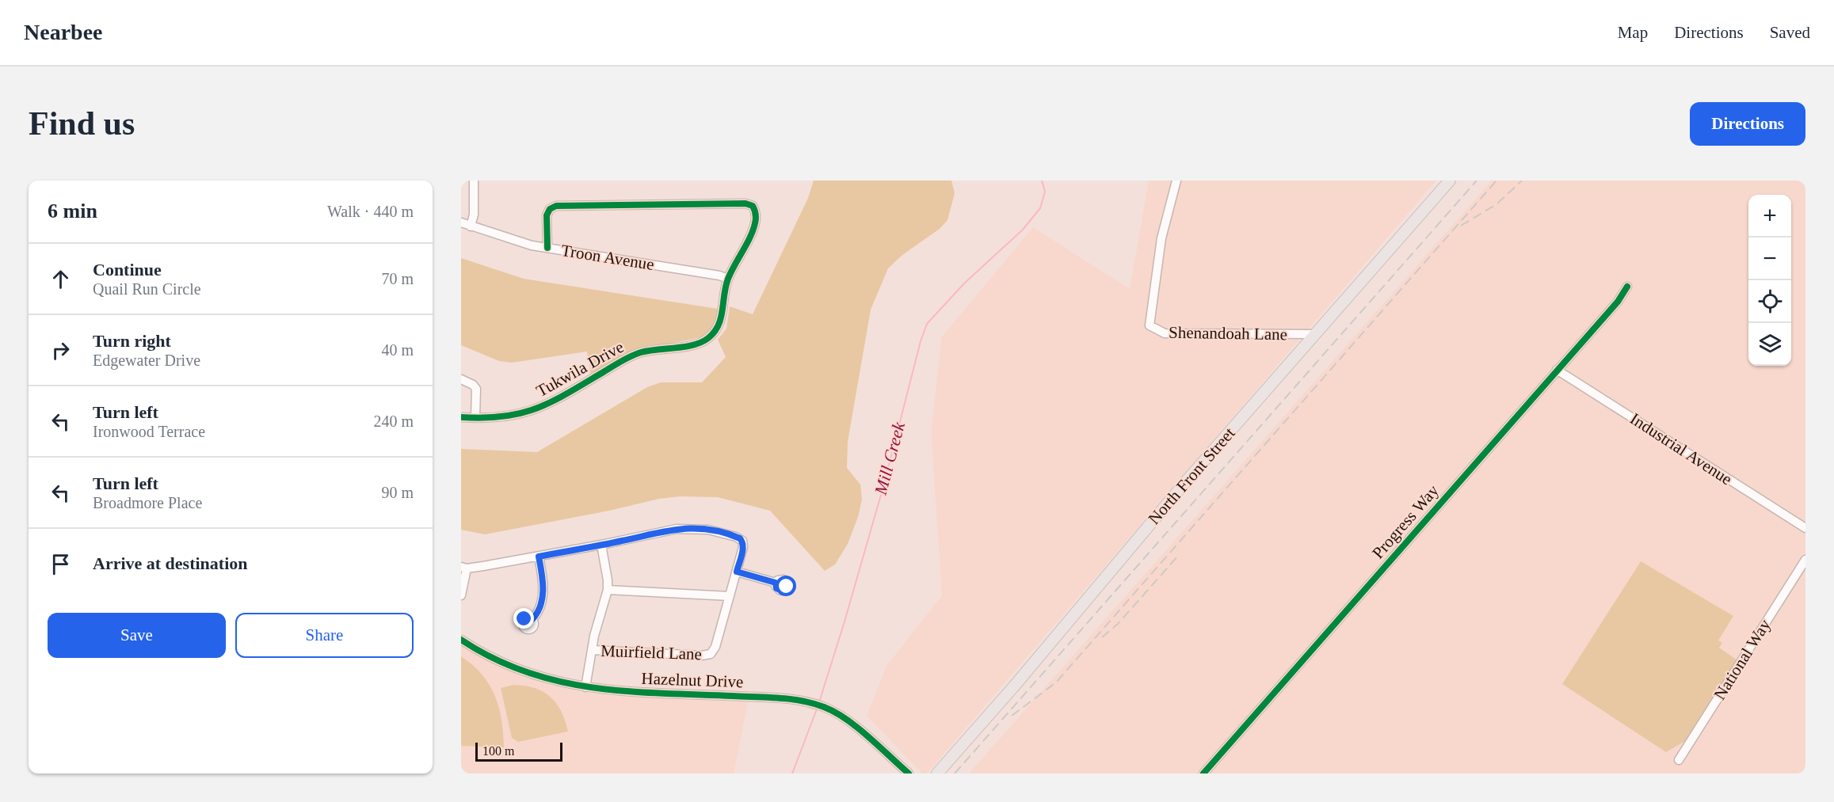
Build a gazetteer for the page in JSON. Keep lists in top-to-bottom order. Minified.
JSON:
{"streets":{"main road":["North Front Street"],"street":["Troon Avenue","Shenandoah Lane","Tukwila Drive","Industrial Avenue","Progress Way","Muirfield Lane","National Way","Hazelnut Drive"]},"crossings":[["Troon Avenue","Tukwila Drive"],["Shenandoah Lane","North Front Street"],["Industrial Avenue","Progress Way"]],"water":["Mill Creek"],"scale_bar":"100 m","page":{"header":"Nearbee","nav":["Map","Directions","Saved"],"buttons":["Directions",["Save","Share"]],"title":"Find us","heading":["6 min","Walk · 440 m"],"map_buttons":["+","−"],"list":[["Continue","Quail Run Circle","70 m"],["Turn right","Edgewater Drive","40 m"],["Turn left","Ironwood Terrace","240 m"],["Turn left","Broadmore Place","90 m"],"Arrive at destination"],"scale":"100 m"}}
